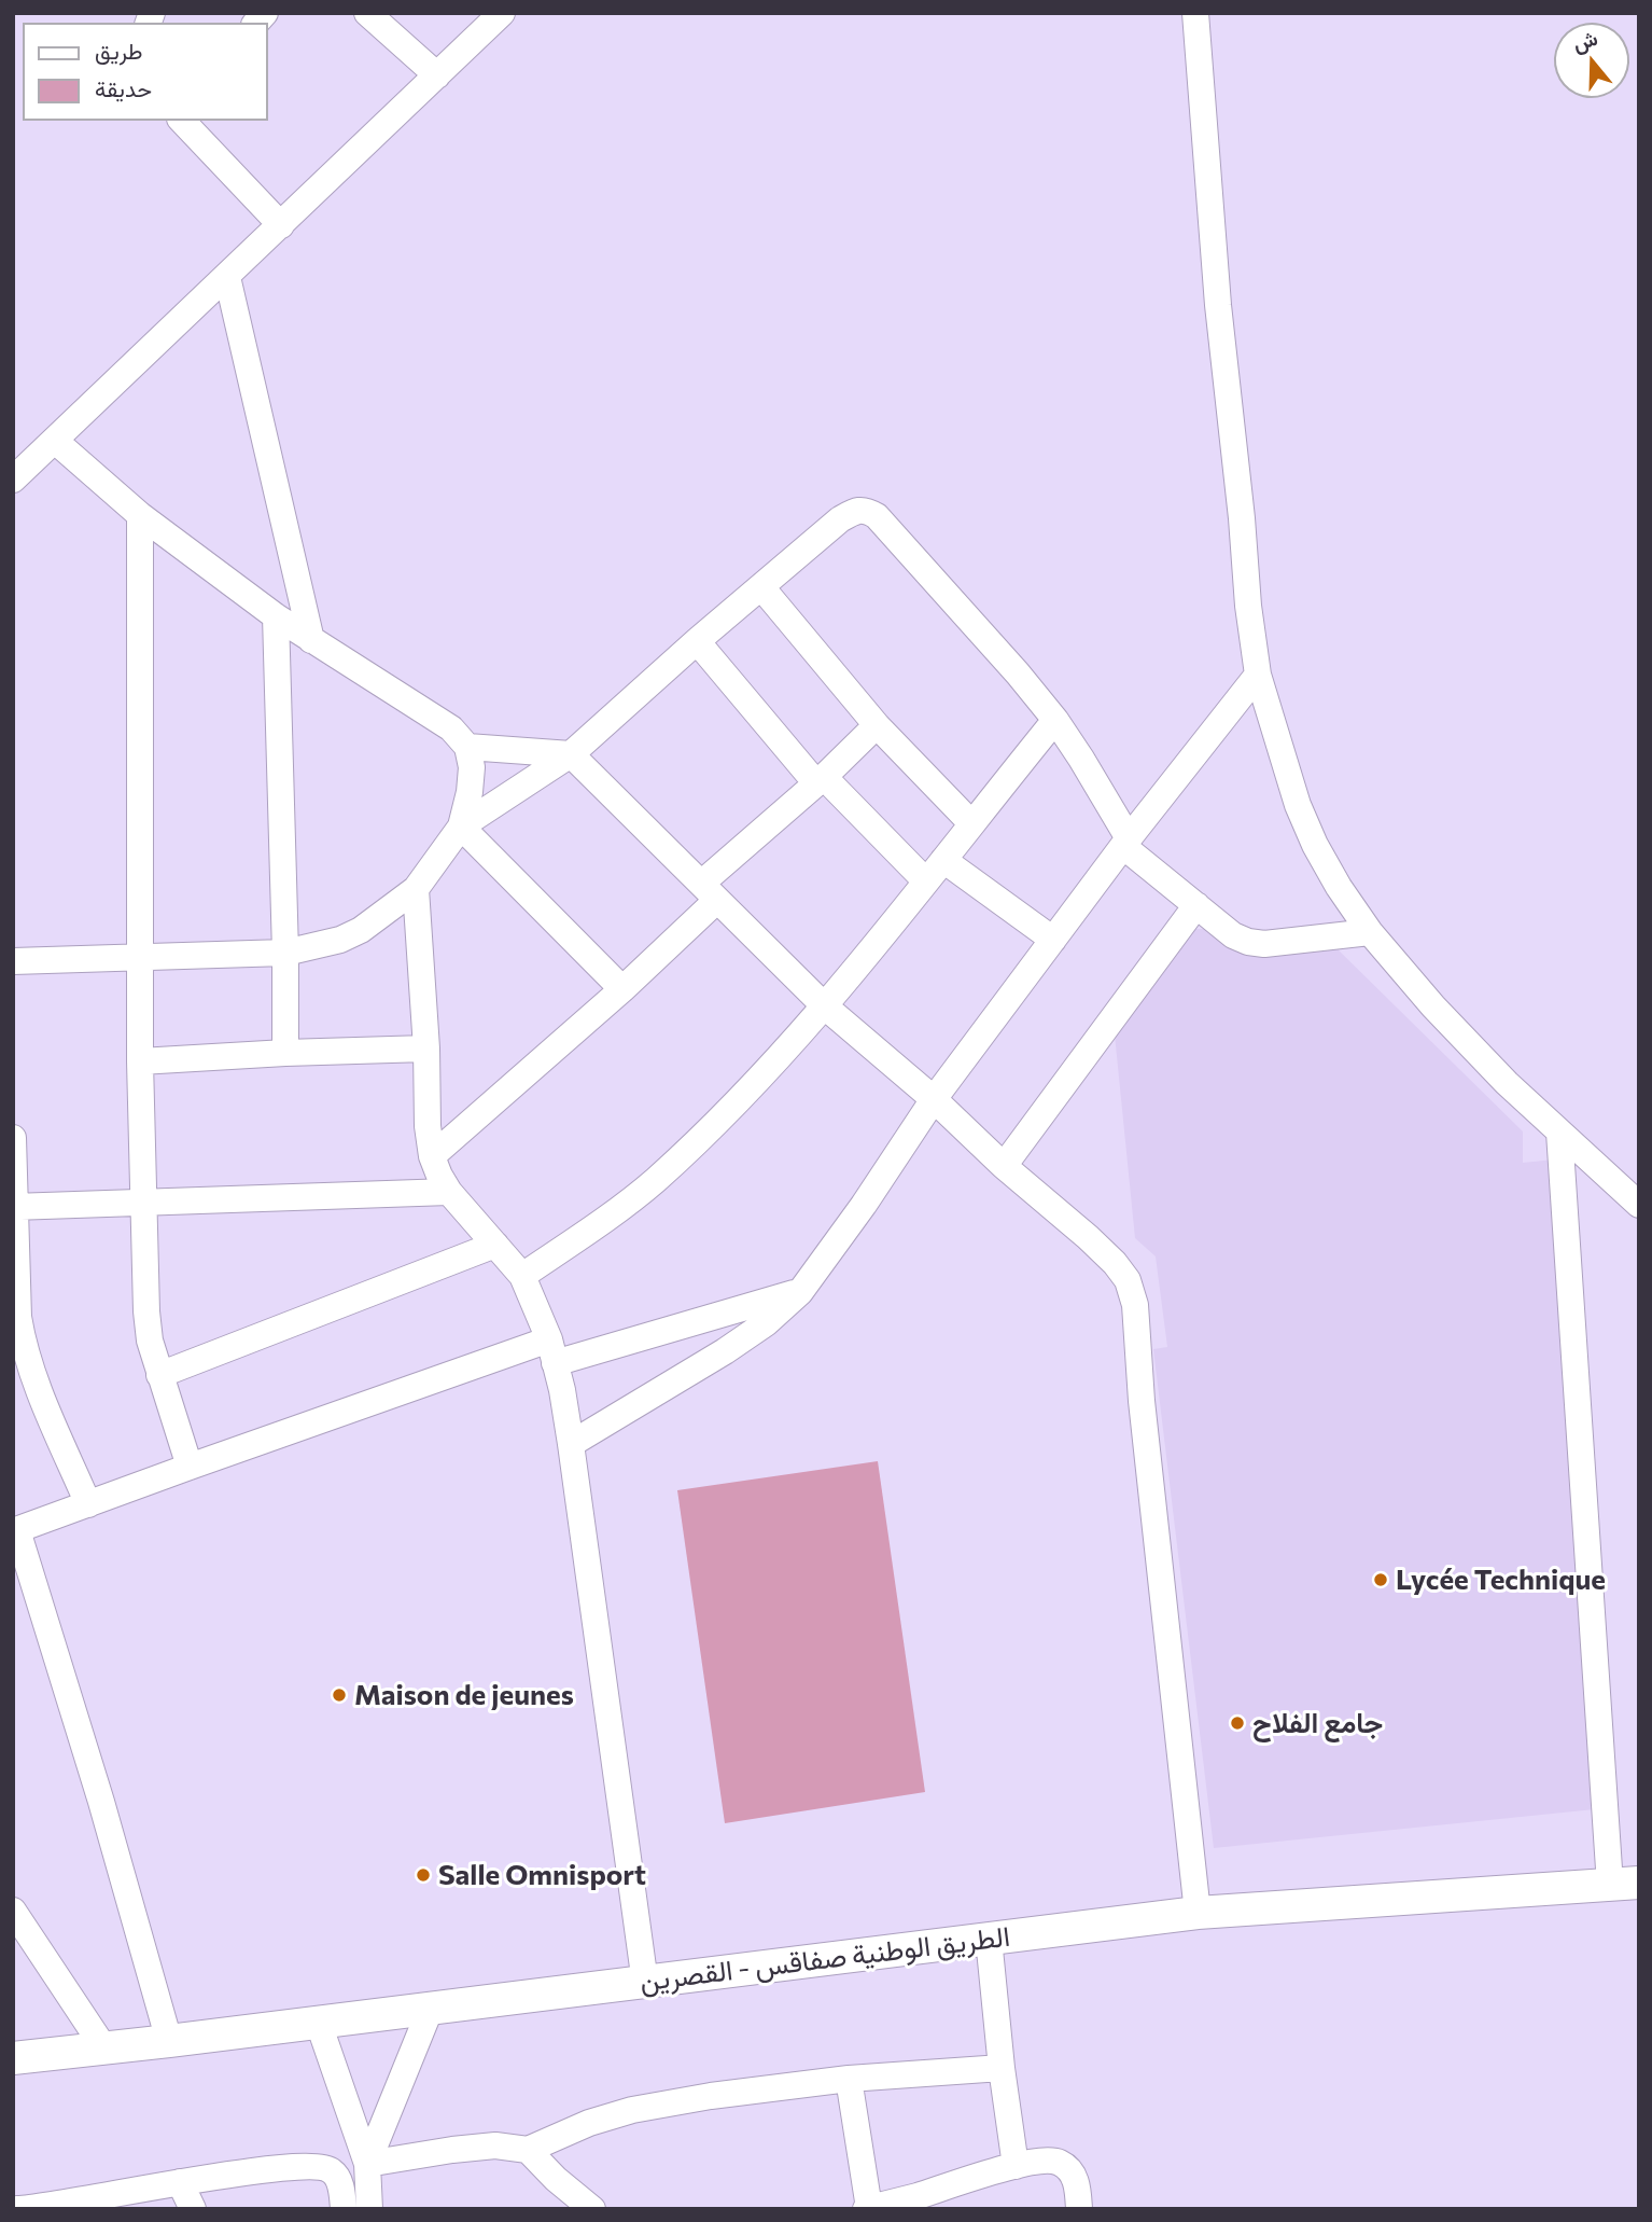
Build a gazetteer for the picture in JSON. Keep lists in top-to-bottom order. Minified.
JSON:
{"streets":{"main road":["الطريق الوطنية صفاقس - القصرين"]},"places":["Lycée Technique","Maison de jeunes","جامع الفلاح","Salle Omnisport"],"legend":["طريق","حديقة"],"north":"top"}
